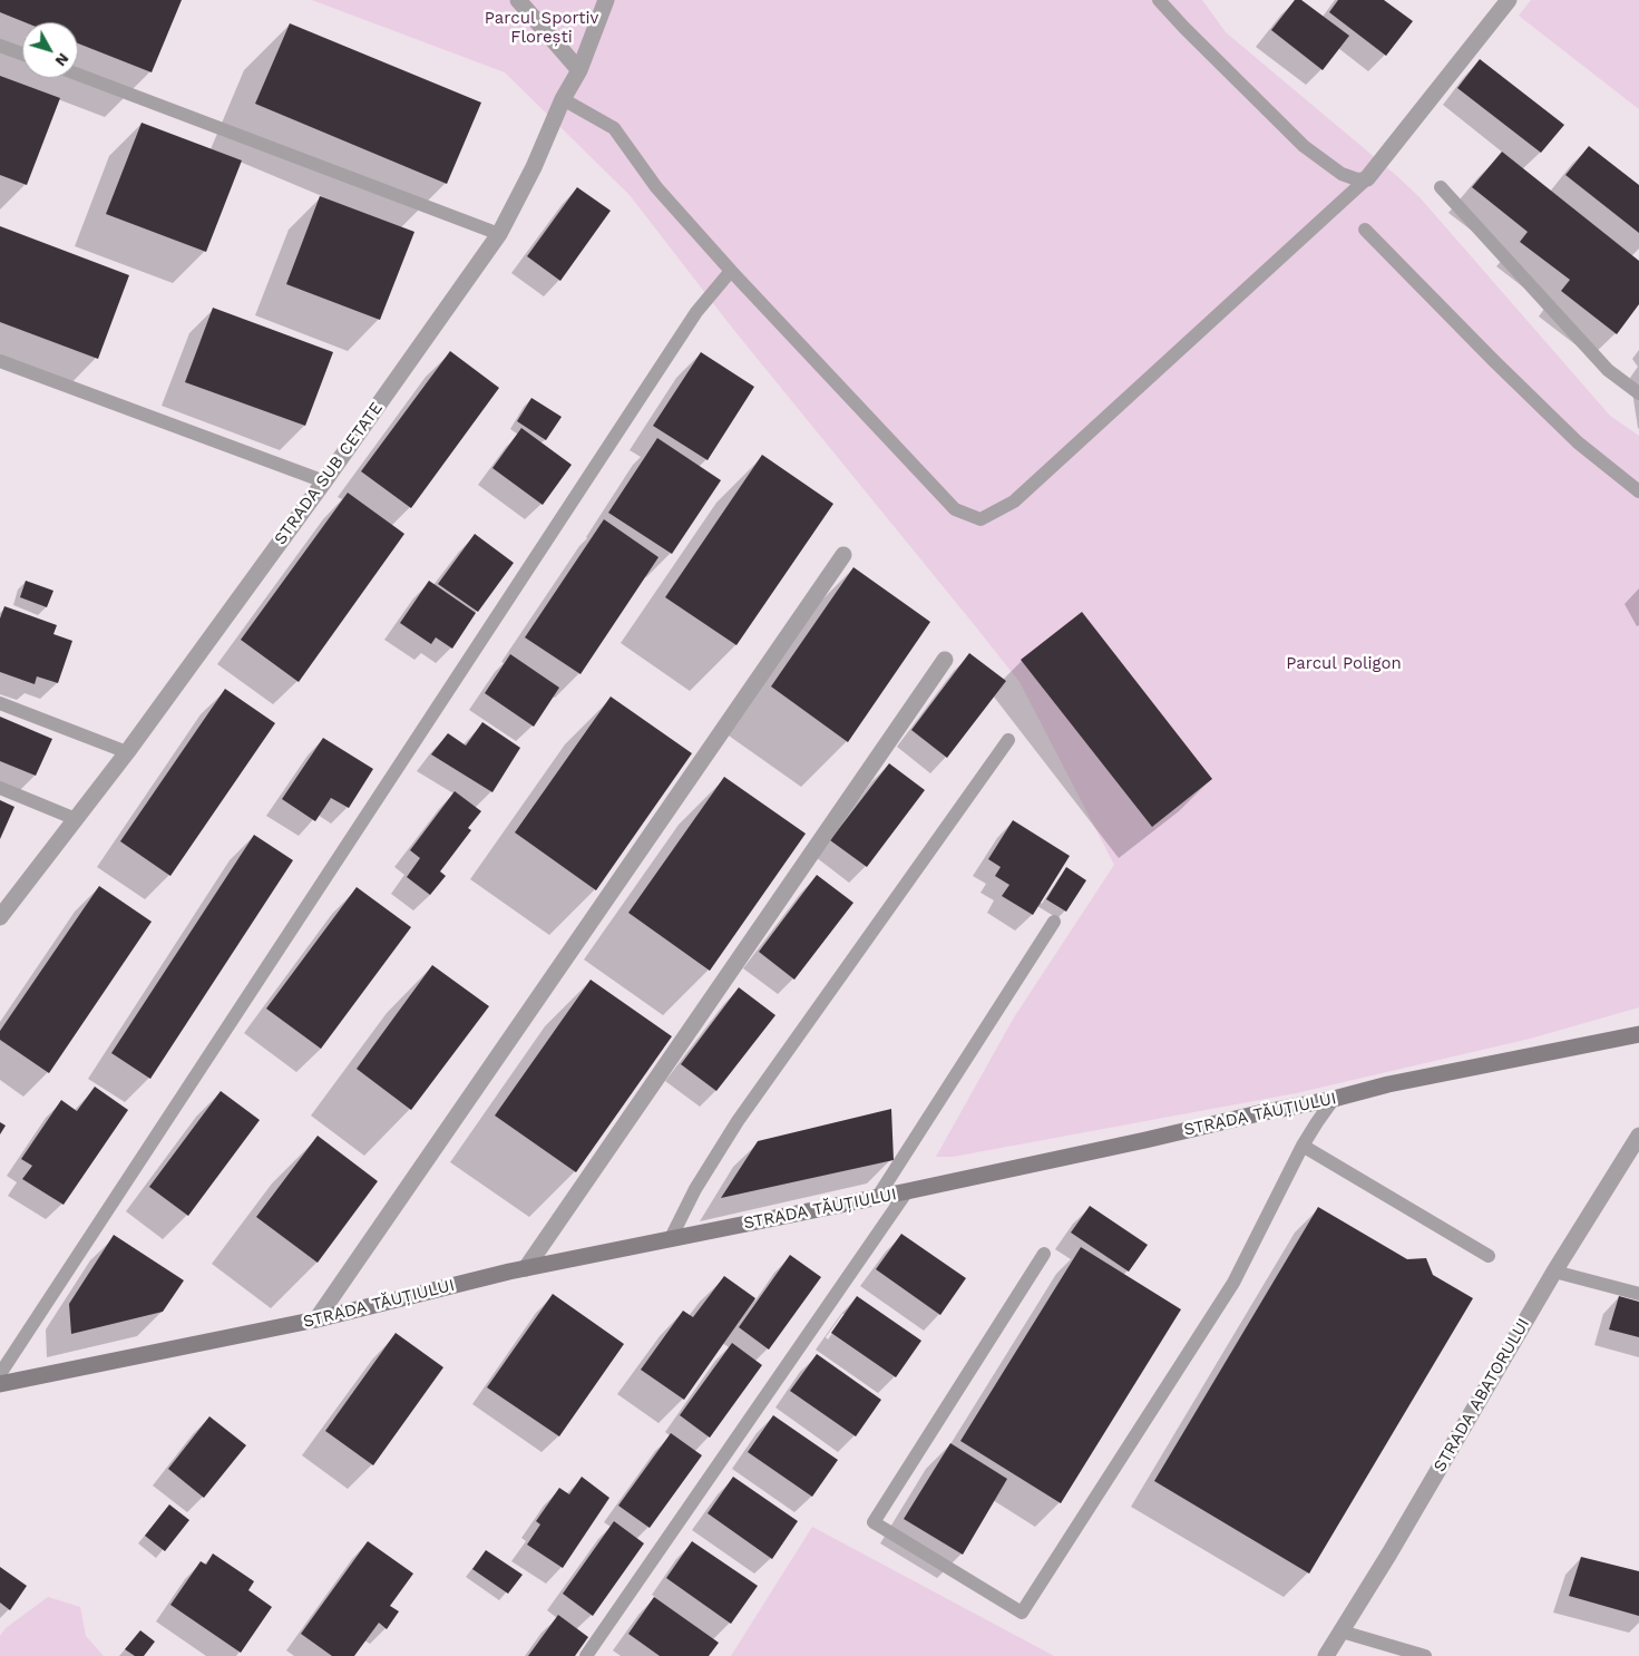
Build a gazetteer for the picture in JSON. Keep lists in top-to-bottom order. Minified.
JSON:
{"streets":{"main road":["STRADA TĂUȚIULUI"],"street":["STRADA SUB CETATE","STRADA ABATORULUI"]},"parks":["Parcul Sportiv Florești","Parcul Poligon"],"north":"bottom right"}
